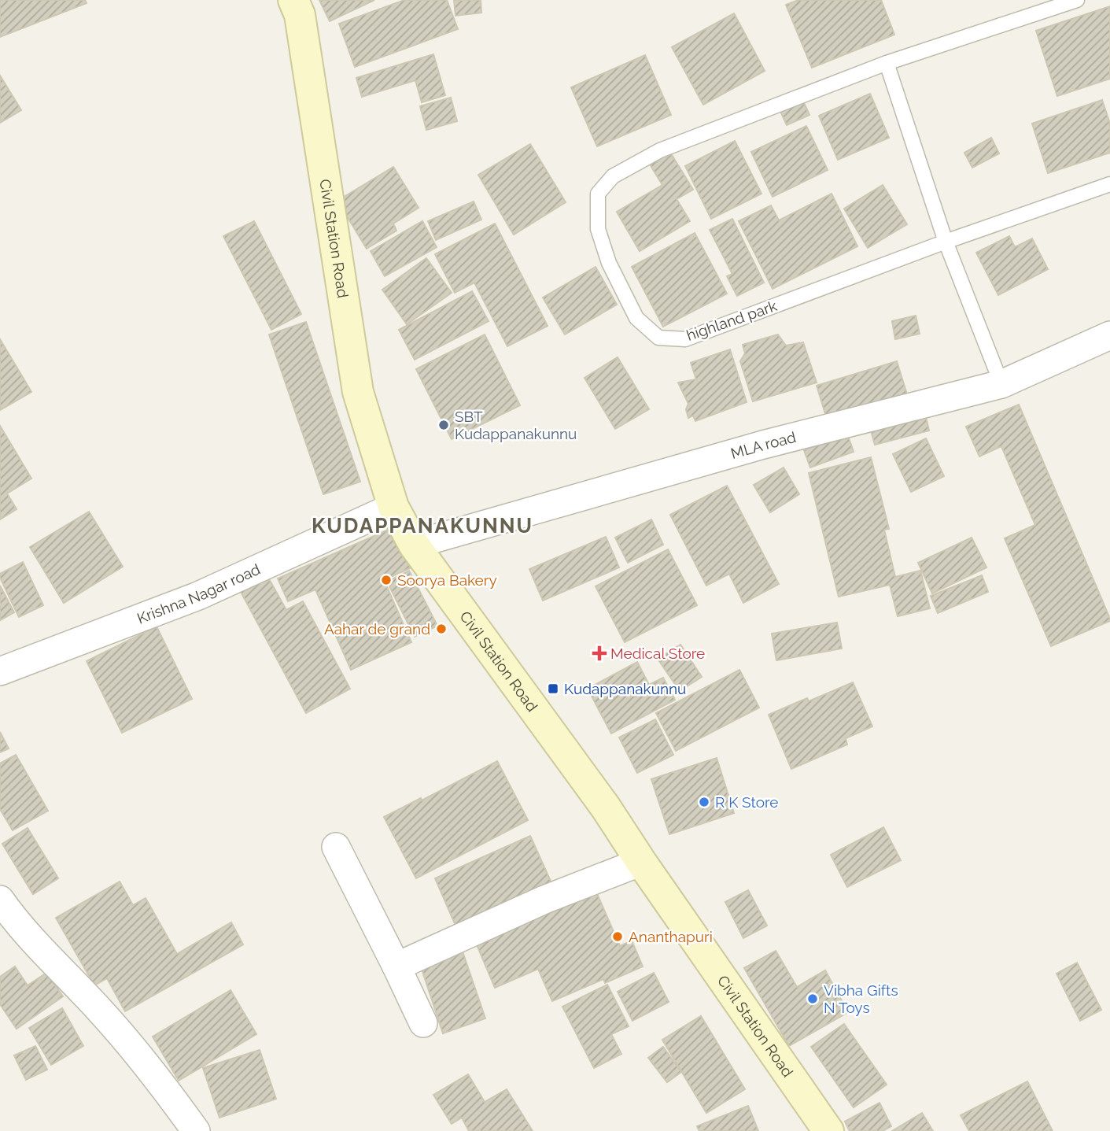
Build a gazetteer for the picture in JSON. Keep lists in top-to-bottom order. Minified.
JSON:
{"streets":{"main road":["Civil Station Road"],"street":["MLA road","Krishna Nagar road"],"lane":["highland park"]},"crossings":[["Civil Station Road","MLA road"],["Civil Station Road","Krishna Nagar road"]],"districts":["KUDAPPANAKUNNU"],"places":{"other":["SBT Kudappanakunnu","Soorya Bakery","Aahar de grand","R K Store","Ananthapuri","Vibha Gifts N Toys"],"health":["Medical Store"],"transit":["Kudappanakunnu"]}}
